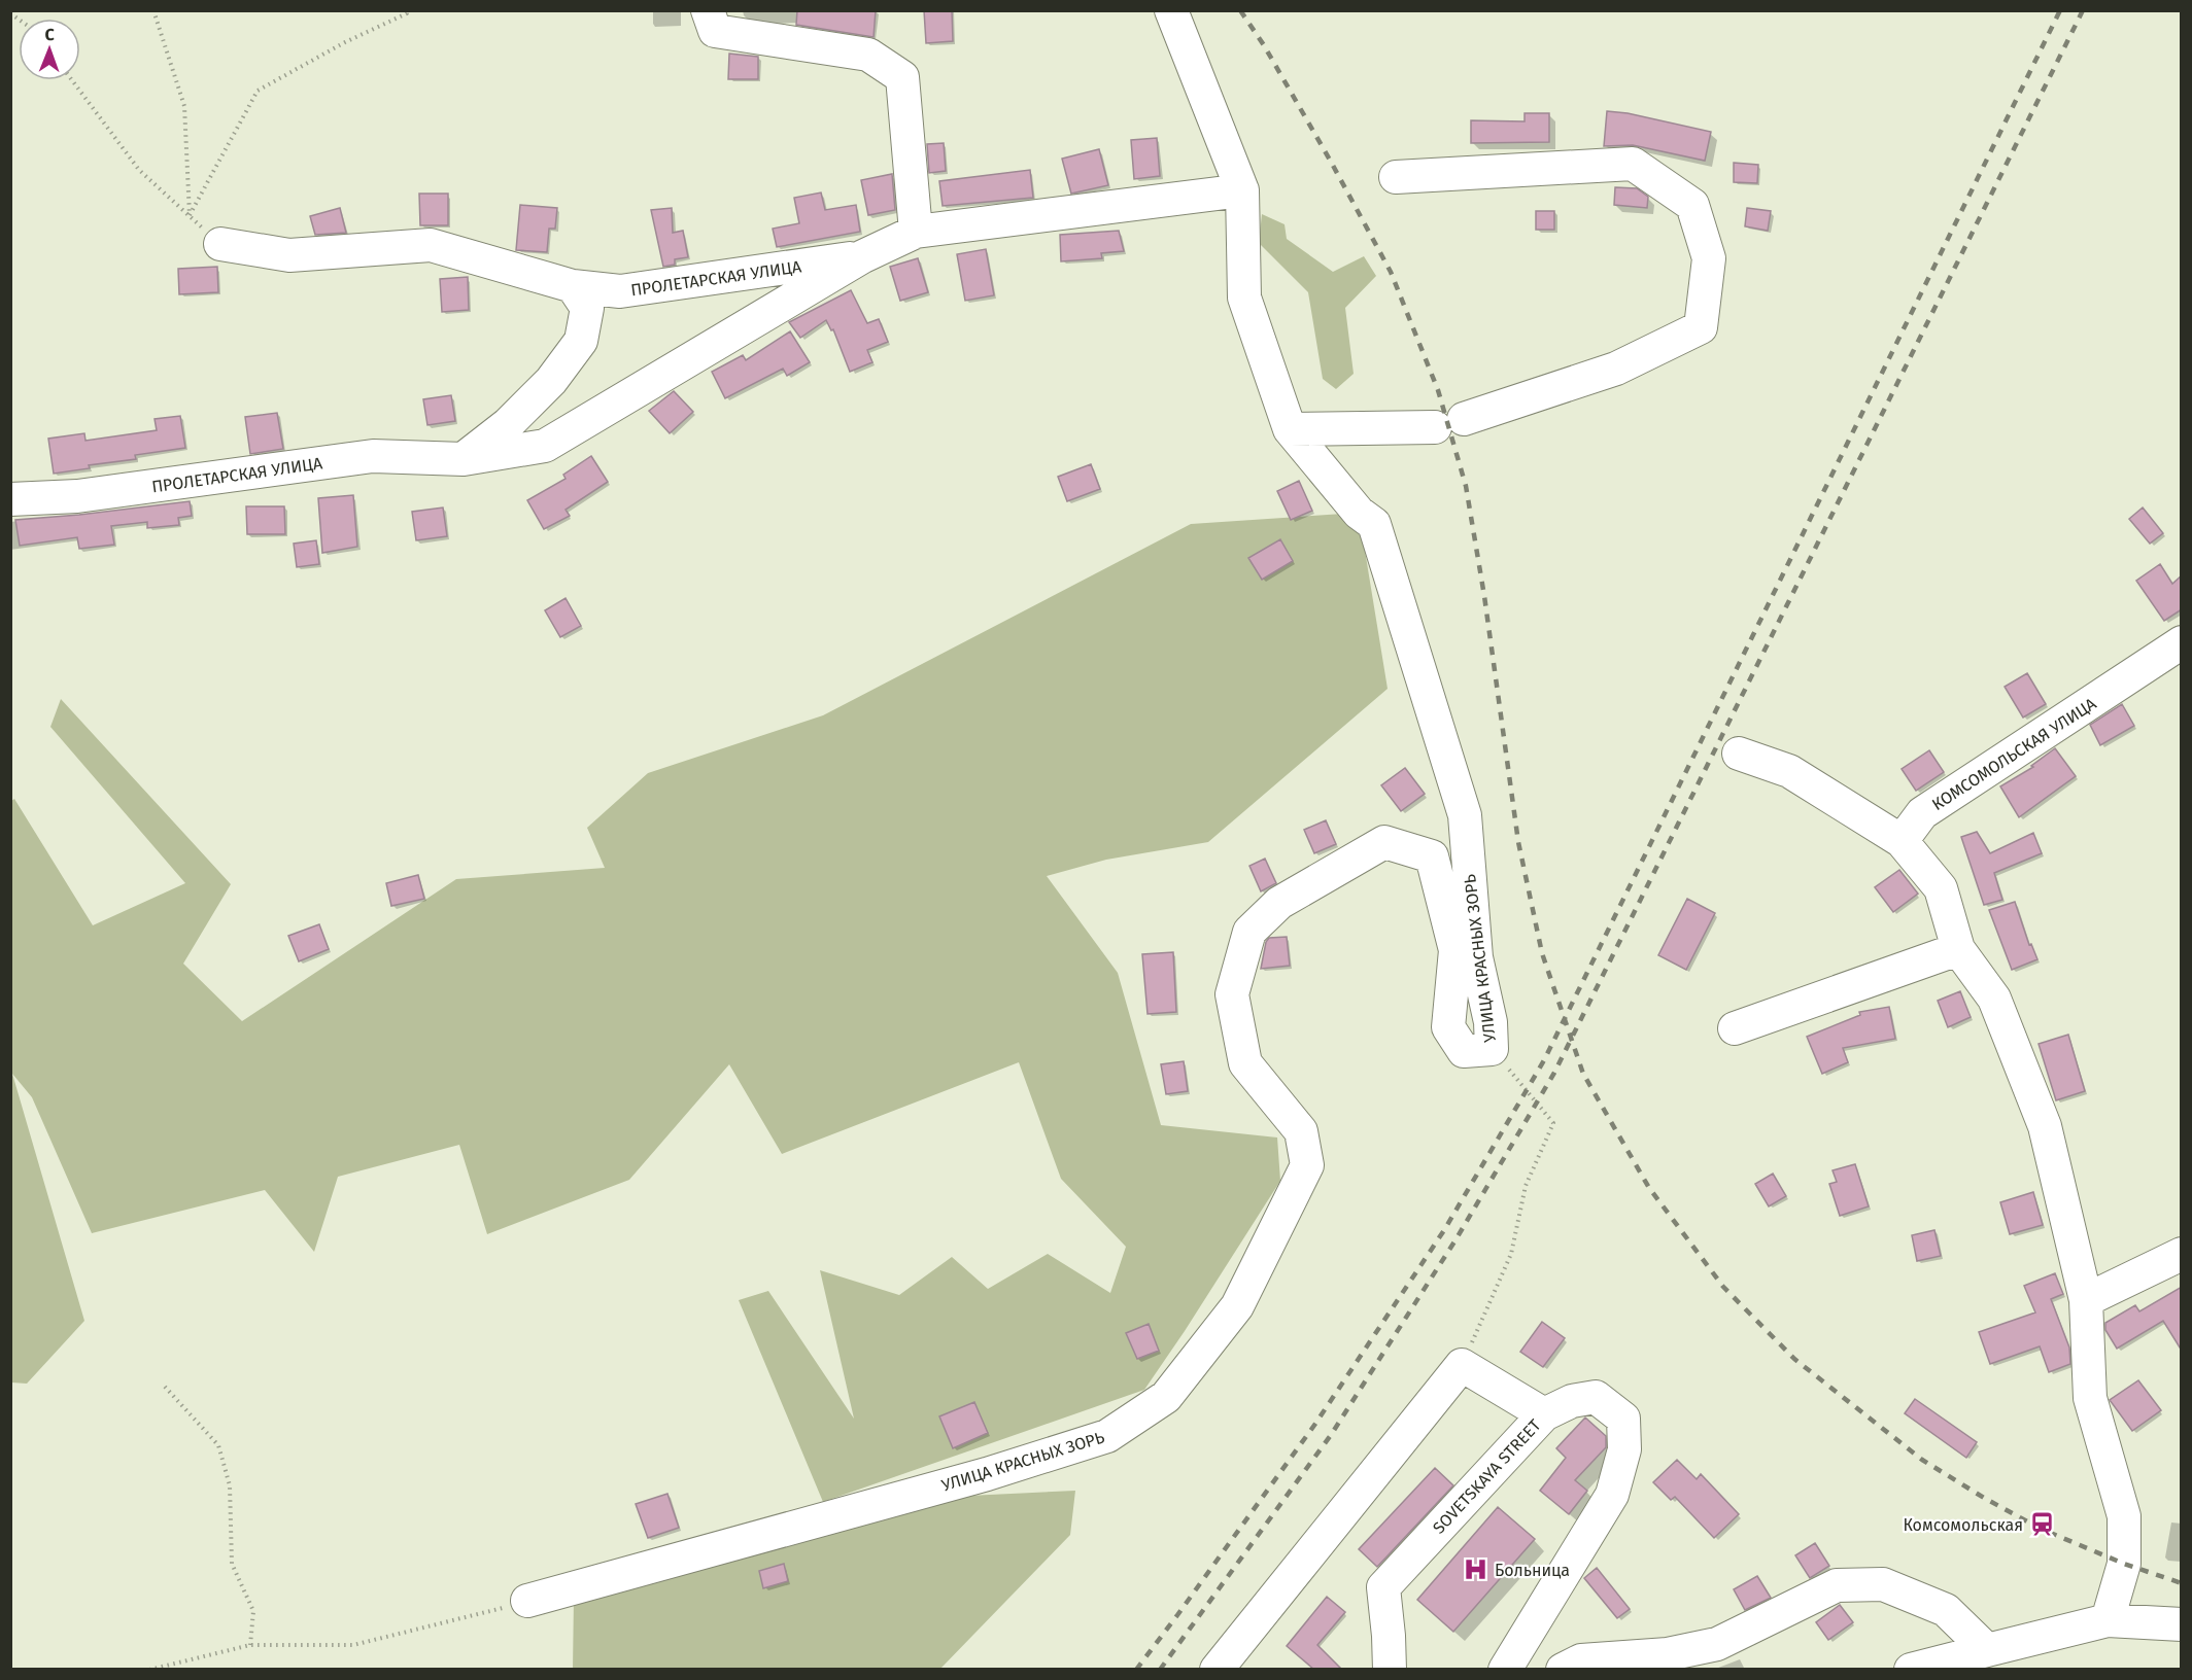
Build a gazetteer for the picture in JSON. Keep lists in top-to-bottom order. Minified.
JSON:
{"streets":{"street":["ПРОЛЕТАРСКАЯ УЛИЦА","КОМСОМОЛЬСКАЯ УЛИЦА","УЛИЦА КРАСНЫХ ЗОРЬ","SOVETSKAYA STREET"]},"places":{"station":["Комсомольская"],"hospital":["Больница"]},"north":"top"}
